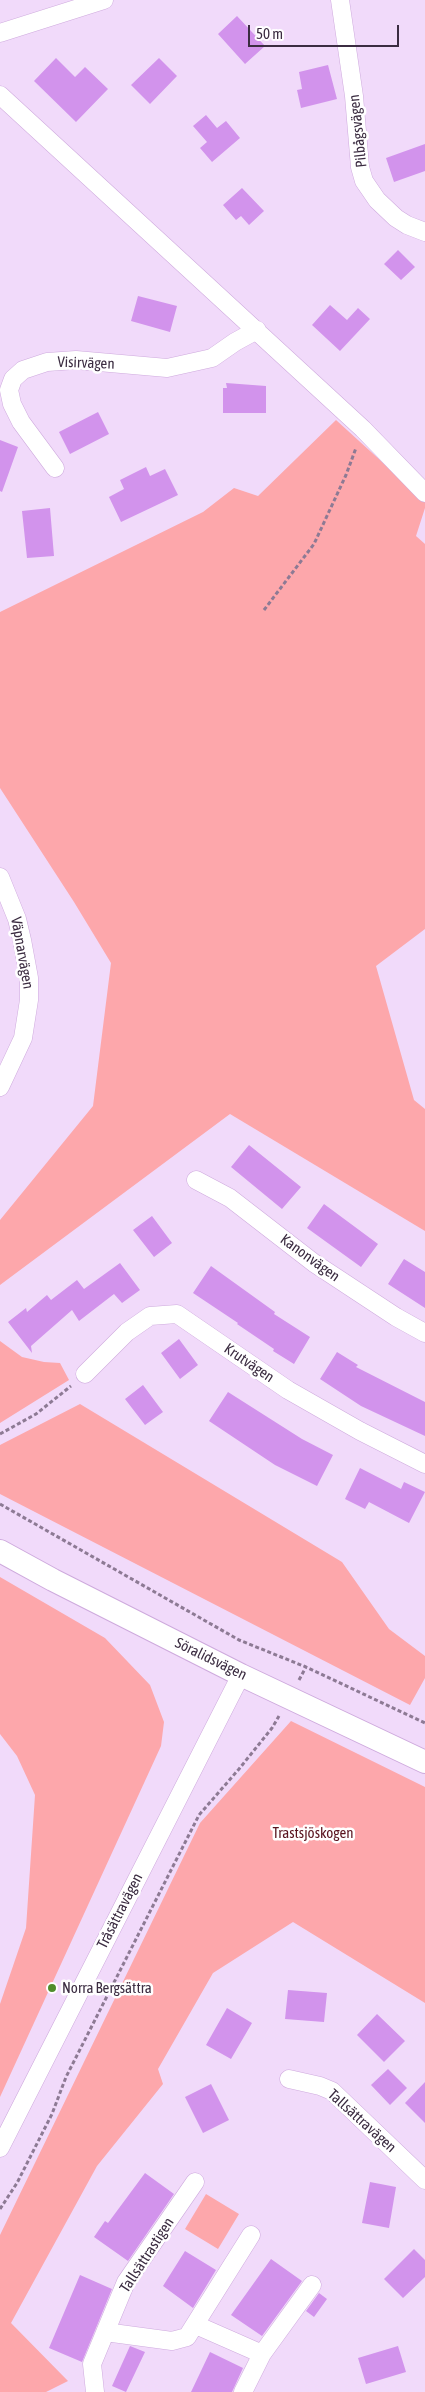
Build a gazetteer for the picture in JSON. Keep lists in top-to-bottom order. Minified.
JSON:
{"streets":{"street":["Pilbågsvägen","Visirvägen","Väpnarvägen","Kanonvägen","Krutvägen","Söralidsvägen","Tråsättravägen","Tallsättravägen","Tallsättrastigen"]},"crossings":[["Söralidsvägen","Tråsättravägen"]],"parks":["Trastsjöskogen"],"places":["Norra Bergsättra"],"scale_bar":"50 m"}
